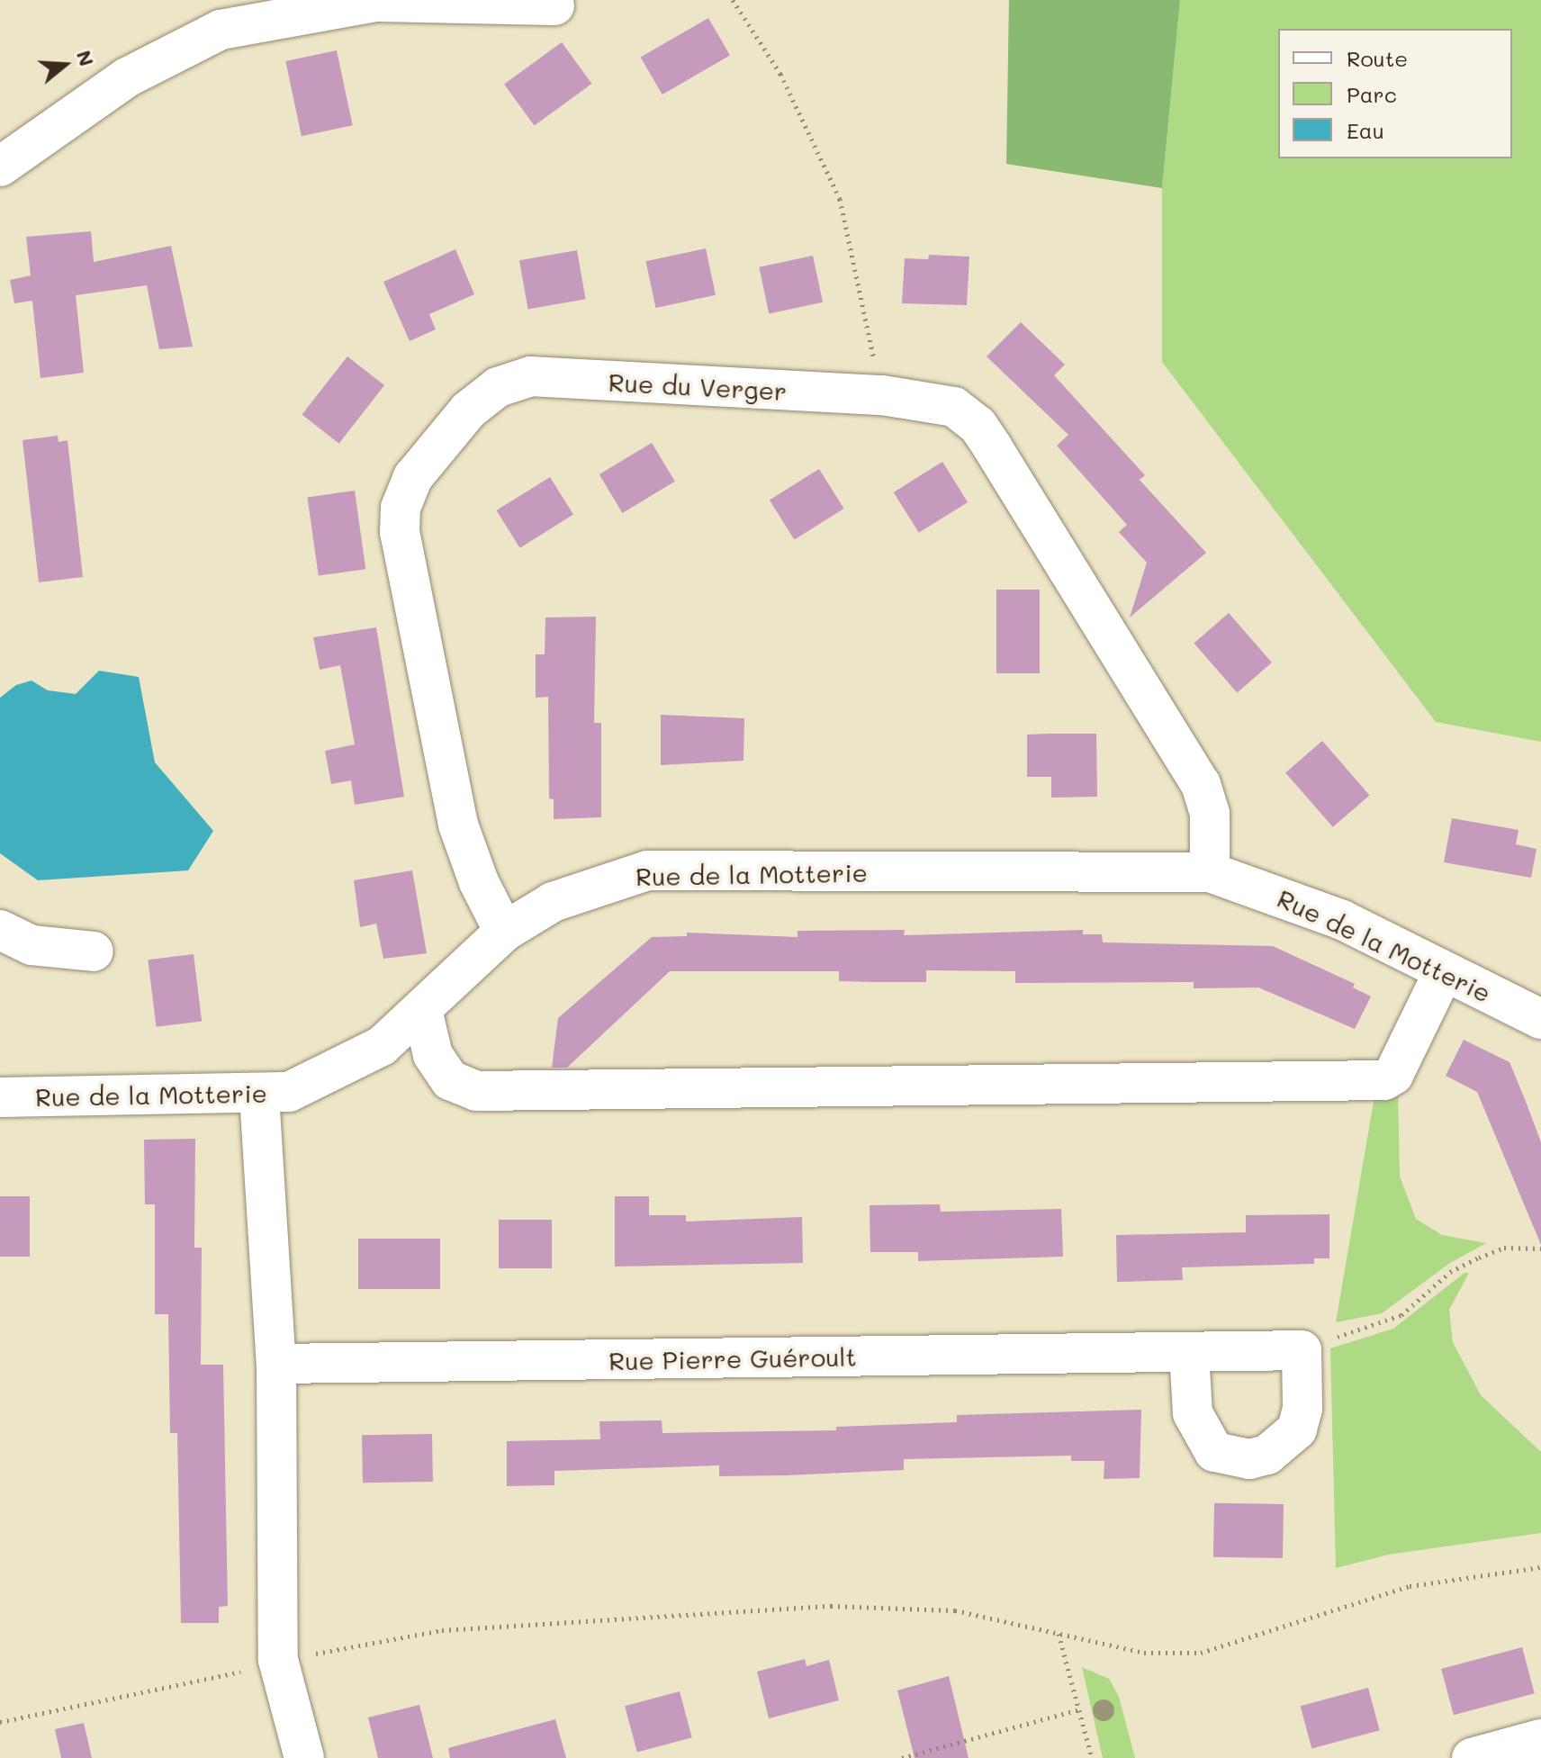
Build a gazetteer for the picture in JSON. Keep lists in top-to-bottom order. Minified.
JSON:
{"streets":{"street":["Rue du Verger","Rue de la Motterie","Rue Pierre Guéroult"]},"crossings":[["Rue du Verger","Rue de la Motterie"]],"legend":["Route","Parc","Eau"],"north":"right"}
